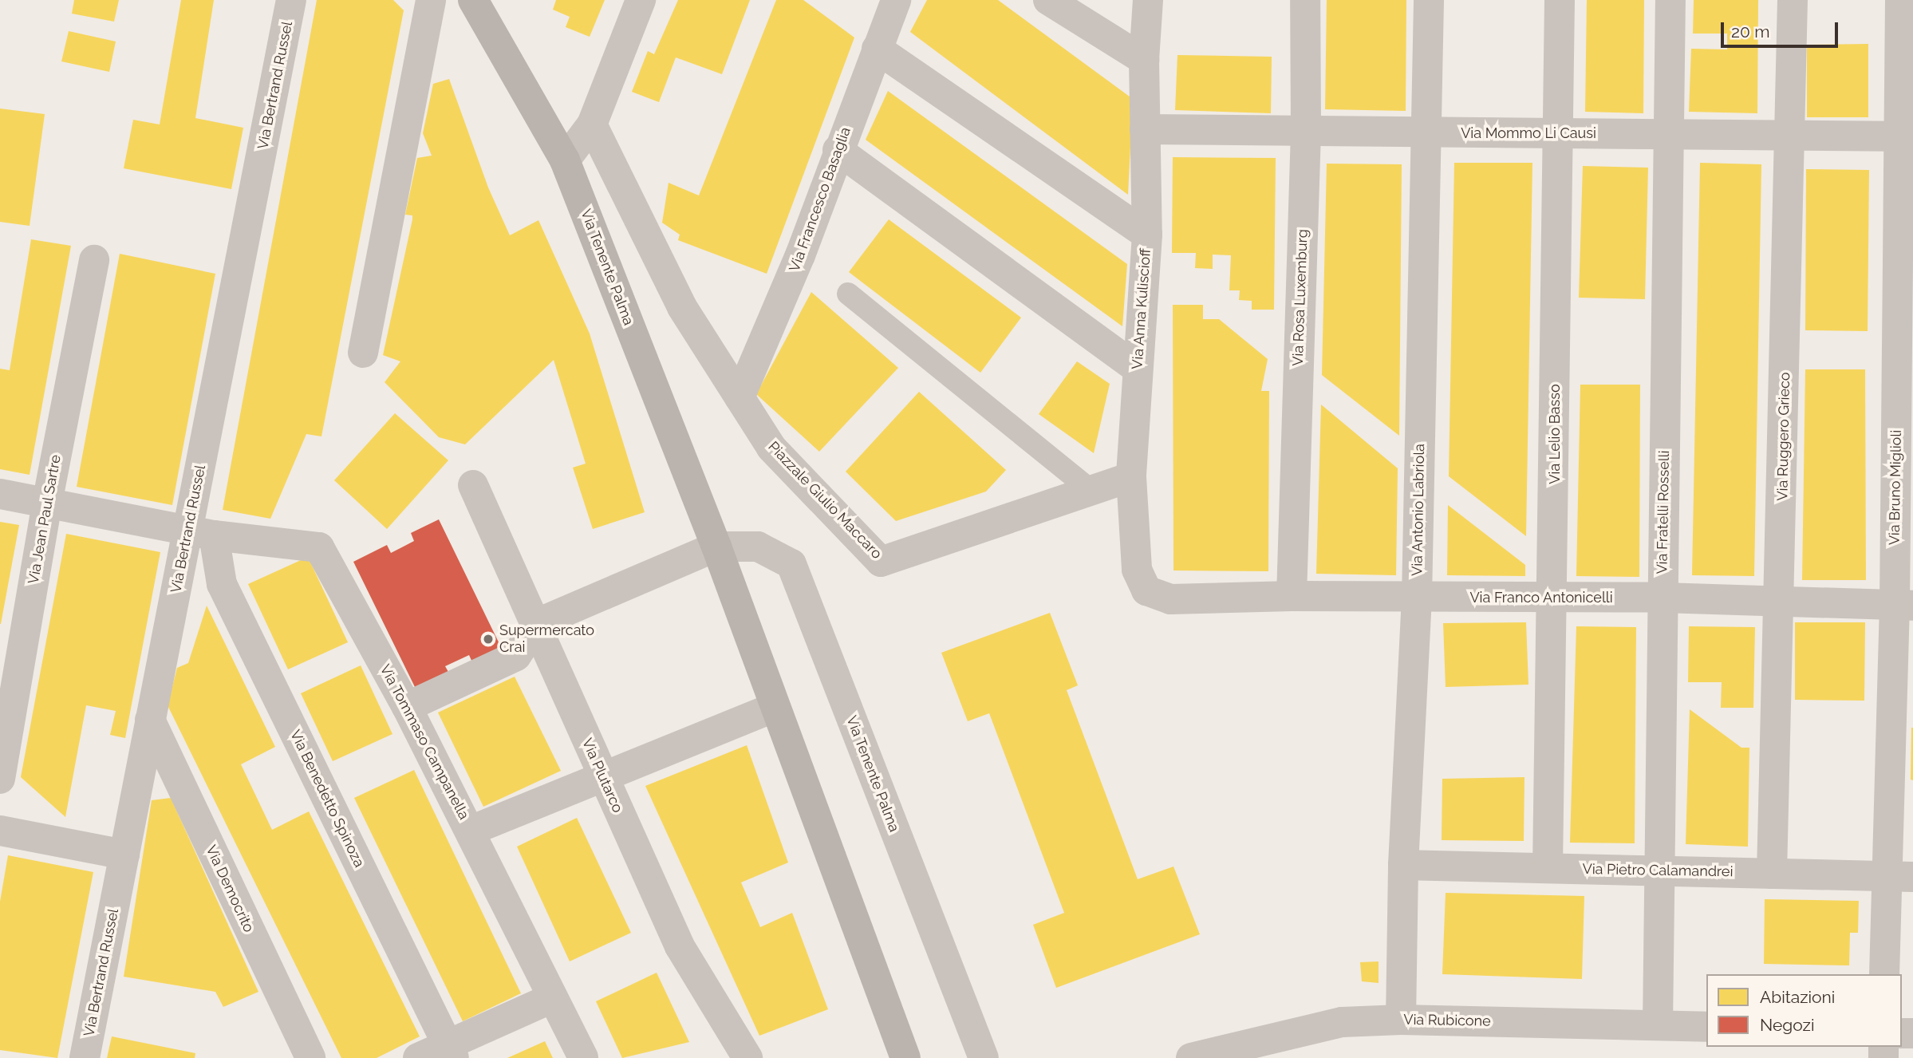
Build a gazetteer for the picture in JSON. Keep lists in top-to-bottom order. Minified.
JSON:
{"streets":{"main road":["Via Tenente Palma"],"street":["Via Bertrand Russel","Via Mommo Li Causi","Via Francesco Basaglia","Via Rosa Luxemburg","Via Anna Kuliscioff","Via Lelio Basso","Via Ruggero Grieco","Via Bruno Miglioli","Piazzale Giulio Maccaro","Via Antonio Labriola","Via Fratelli Rosselli","Via Jean Paul Sartre","Via Franco Antonicelli","Via Tommaso Campanella","Via Plutarco","Via Benedetto Spinoza","Via Pietro Calamandrei","Via Democrito","Via Rubicone"]},"crossings":[["Via Bertrand Russel","Via Tommaso Campanella"],["Via Bertrand Russel","Via Benedetto Spinoza"],["Via Bertrand Russel","Via Democrito"],["Via Mommo Li Causi","Via Rosa Luxemburg"],["Via Mommo Li Causi","Via Anna Kuliscioff"],["Via Mommo Li Causi","Via Lelio Basso"],["Via Mommo Li Causi","Via Ruggero Grieco"],["Via Mommo Li Causi","Via Bruno Miglioli"],["Via Mommo Li Causi","Via Antonio Labriola"],["Via Mommo Li Causi","Via Fratelli Rosselli"],["Via Francesco Basaglia","Piazzale Giulio Maccaro"],["Via Rosa Luxemburg","Via Franco Antonicelli"],["Via Anna Kuliscioff","Piazzale Giulio Maccaro"],["Via Anna Kuliscioff","Via Franco Antonicelli"],["Via Lelio Basso","Via Franco Antonicelli"],["Via Lelio Basso","Via Pietro Calamandrei"],["Via Ruggero Grieco","Via Franco Antonicelli"],["Via Ruggero Grieco","Via Pietro Calamandrei"],["Via Bruno Miglioli","Via Franco Antonicelli"],["Via Bruno Miglioli","Via Pietro Calamandrei"],["Via Antonio Labriola","Via Franco Antonicelli"],["Via Antonio Labriola","Via Pietro Calamandrei"],["Via Antonio Labriola","Via Rubicone"],["Via Fratelli Rosselli","Via Franco Antonicelli"],["Via Fratelli Rosselli","Via Pietro Calamandrei"],["Via Fratelli Rosselli","Via Rubicone"],["Via Tommaso Campanella","Via Benedetto Spinoza"]],"places":["Supermercato Crai"],"legend":["Abitazioni","Negozi"],"scale_bar":"20 m"}
